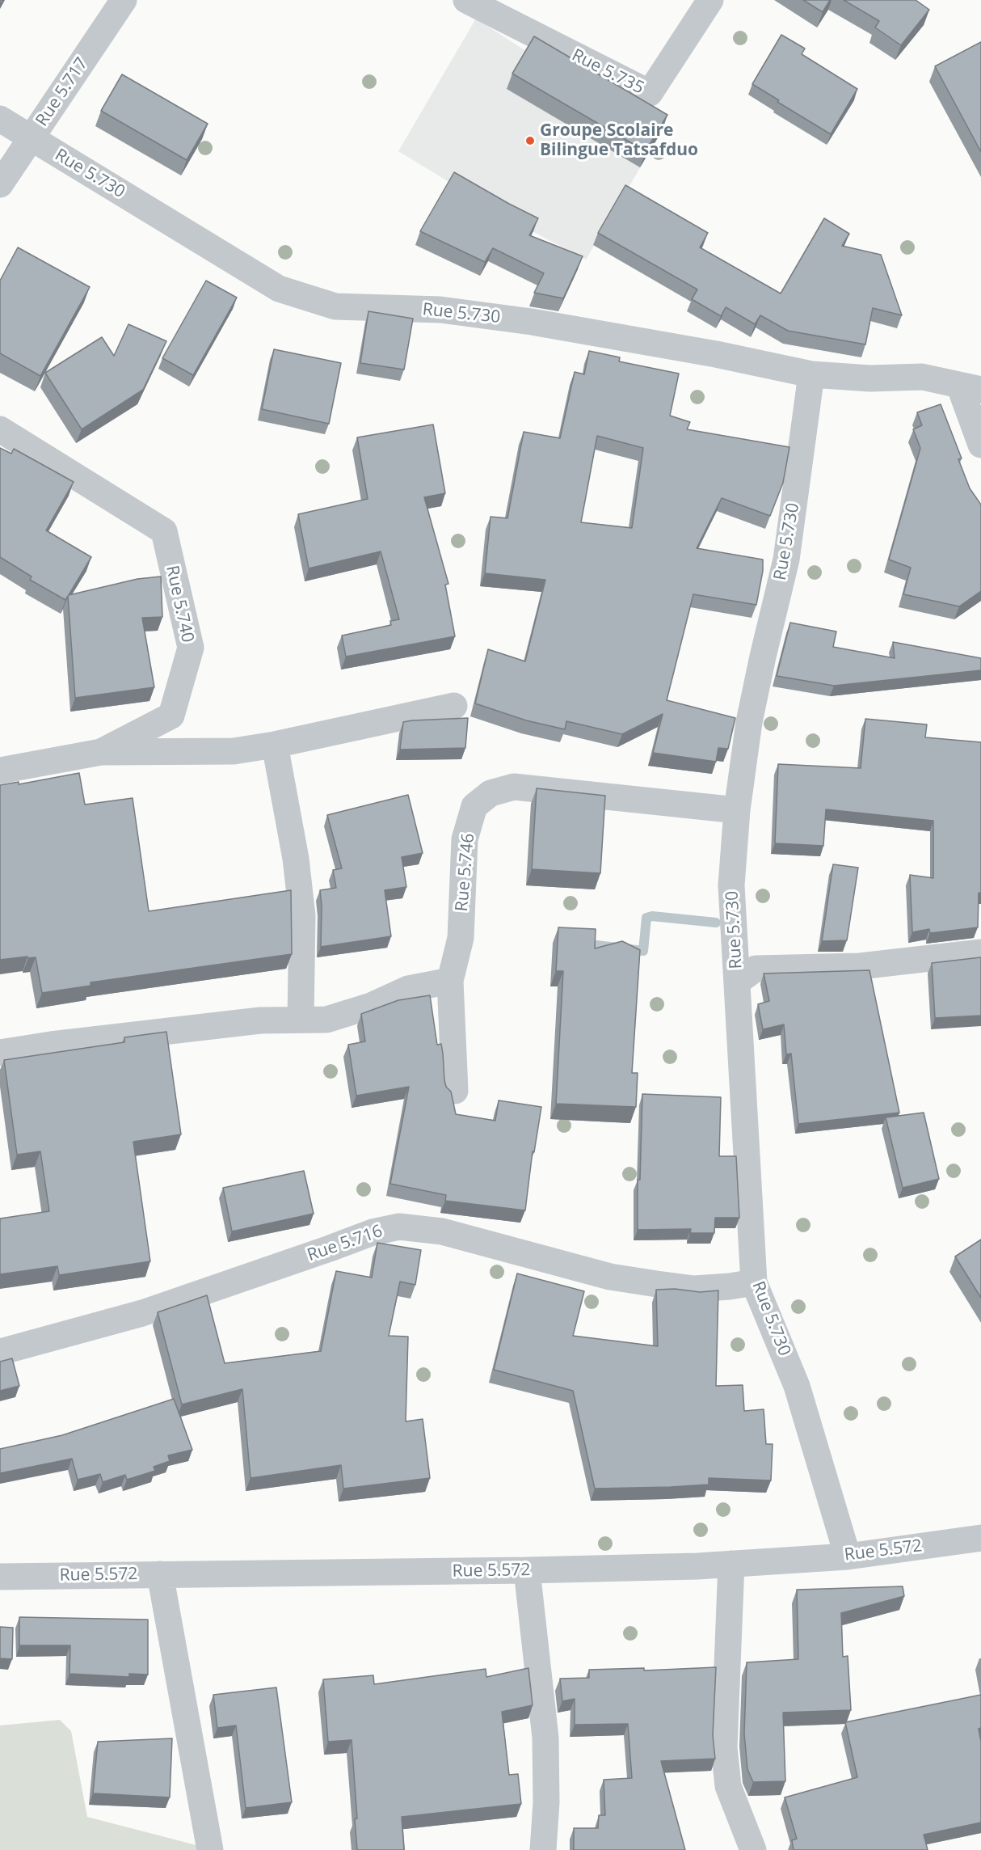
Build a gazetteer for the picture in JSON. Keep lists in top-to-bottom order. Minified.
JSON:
{"streets":{"street":["Rue 5.735","Rue 5.717","Rue 5.730","Rue 5.740","Rue 5.746","Rue 5.716","Rue 5.572"]},"crossings":[["Rue 5.717","Rue 5.730"],["Rue 5.730","Rue 5.746"],["Rue 5.730","Rue 5.716"],["Rue 5.730","Rue 5.572"]],"places":["Groupe Scolaire Bilingue Tatsafduo"]}
